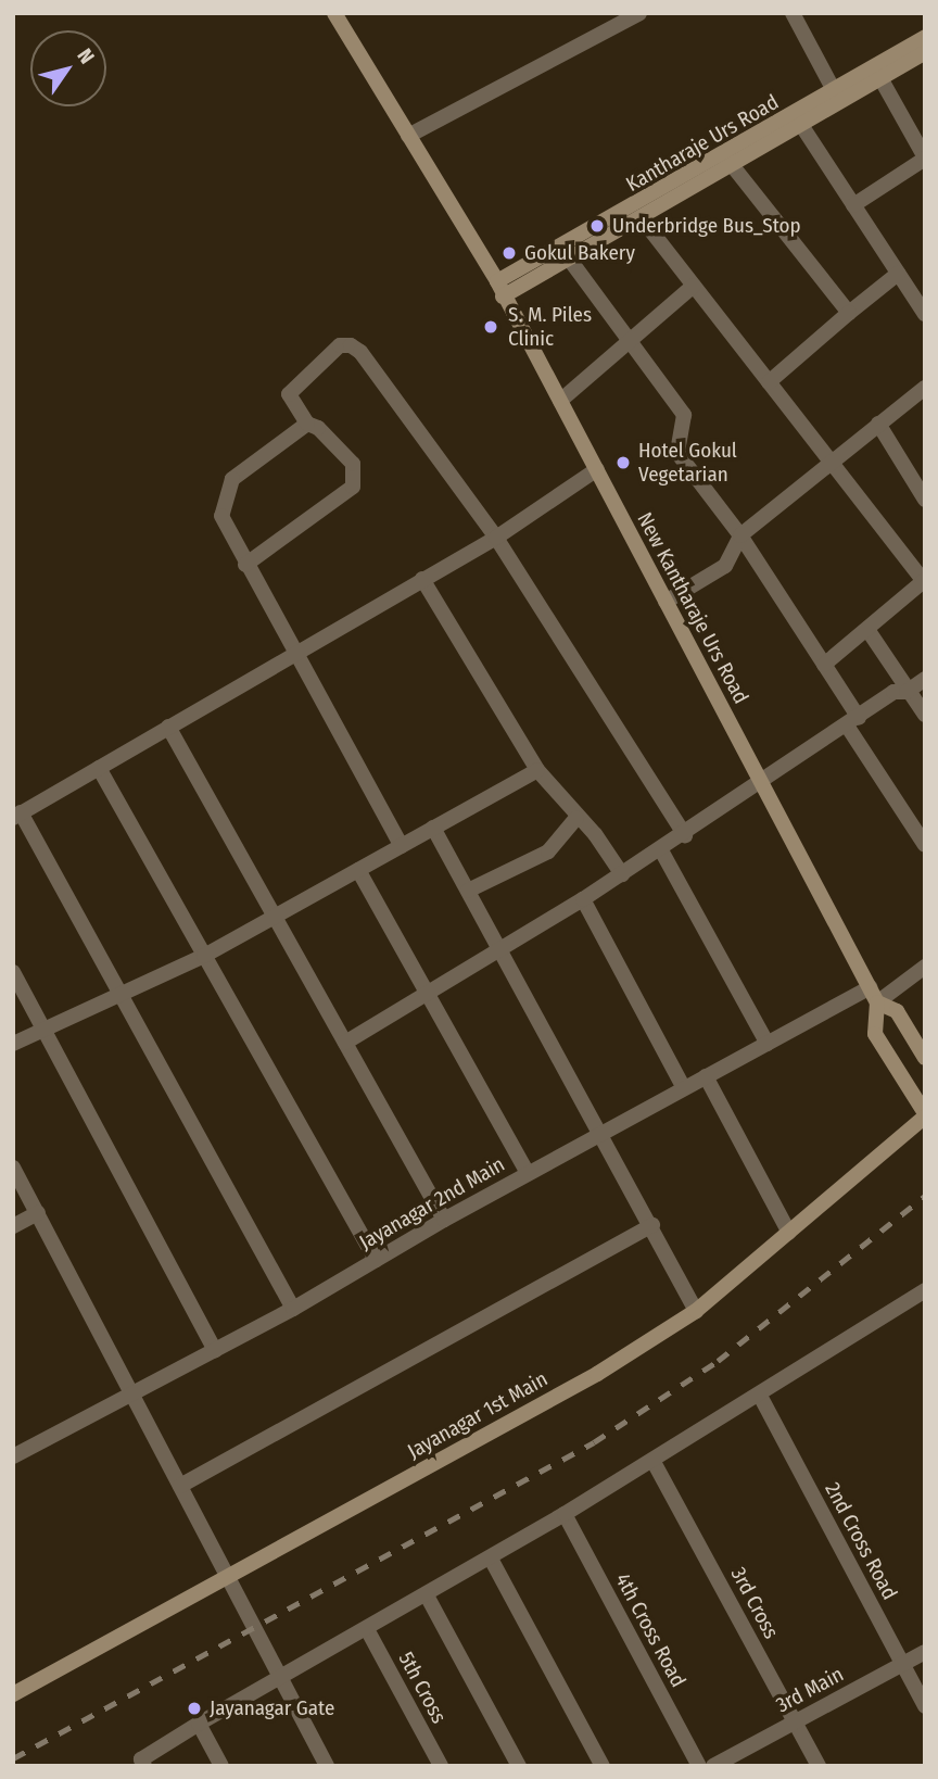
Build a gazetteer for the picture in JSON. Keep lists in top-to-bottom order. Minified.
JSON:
{"streets":{"street":["Kantharaje Urs Road","New Kantharaje Urs Road","Jayanagar 2nd Main","Jayanagar 1st Main","2nd Cross Road","3rd Cross","4th Cross Road","5th Cross","3rd Main"]},"crossings":[["Kantharaje Urs Road","New Kantharaje Urs Road"],["New Kantharaje Urs Road","Jayanagar 2nd Main"],["2nd Cross Road","3rd Main"],["3rd Cross","3rd Main"]],"places":["Underbridge Bus_Stop","Gokul Bakery","S. M. Piles Clinic","Hotel Gokul Vegetarian","Jayanagar Gate"],"north":"top right"}
